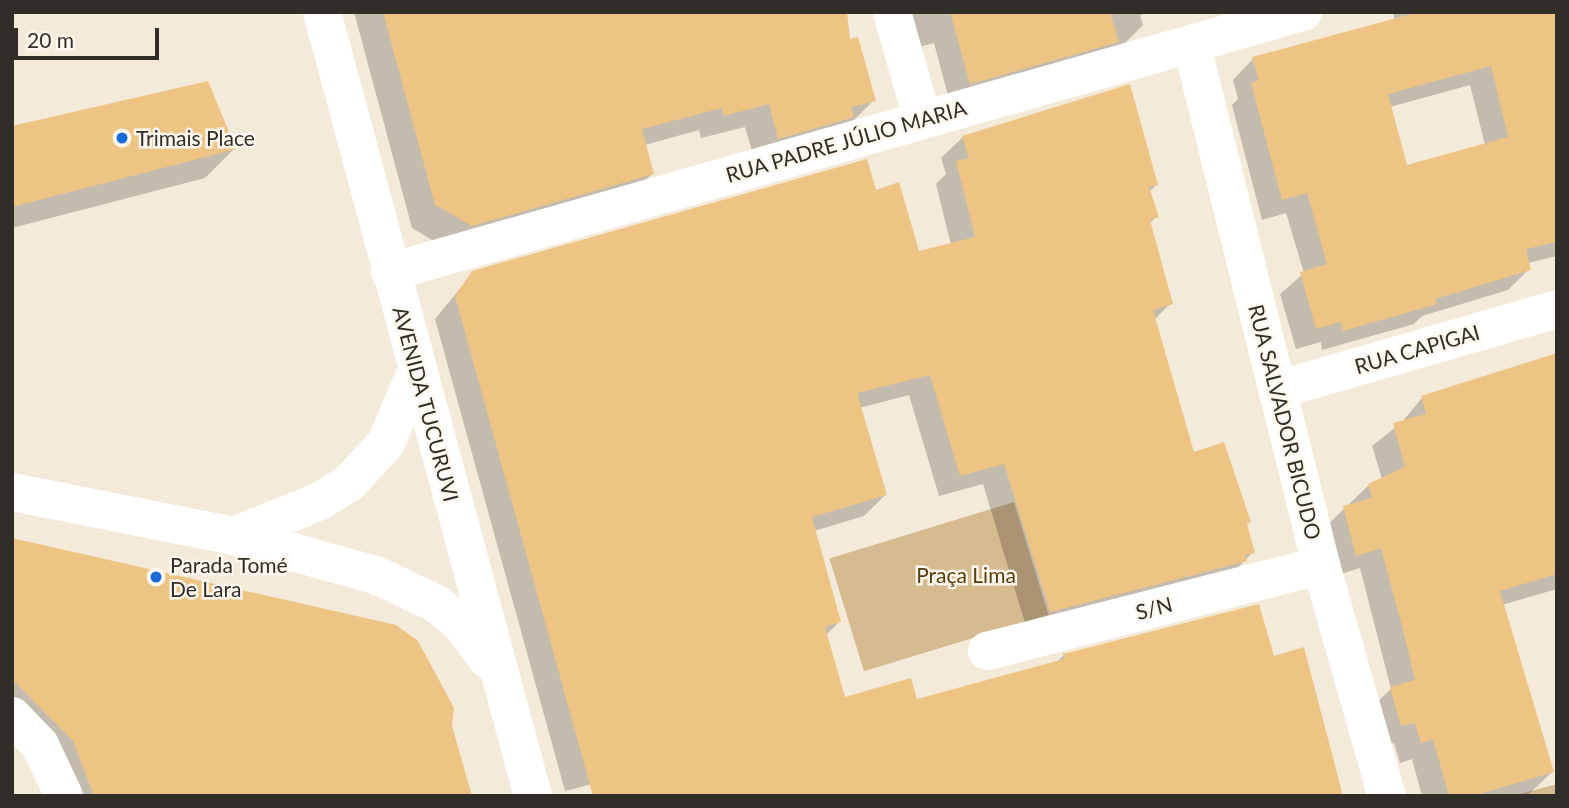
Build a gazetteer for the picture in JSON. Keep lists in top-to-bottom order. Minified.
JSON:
{"streets":{"street":["RUA PADRE JÚLIO MARIA","RUA CAPIGAI","AVENIDA TUCURUVI","RUA SALVADOR BICUDO","S/N"]},"crossings":[["RUA PADRE JÚLIO MARIA","AVENIDA TUCURUVI"],["RUA PADRE JÚLIO MARIA","RUA SALVADOR BICUDO"],["RUA CAPIGAI","RUA SALVADOR BICUDO"],["RUA SALVADOR BICUDO","S/N"]],"parks":["Praça Lima"],"places":["Trimais Place","Parada Tomé De Lara"],"scale_bar":"20 m"}
